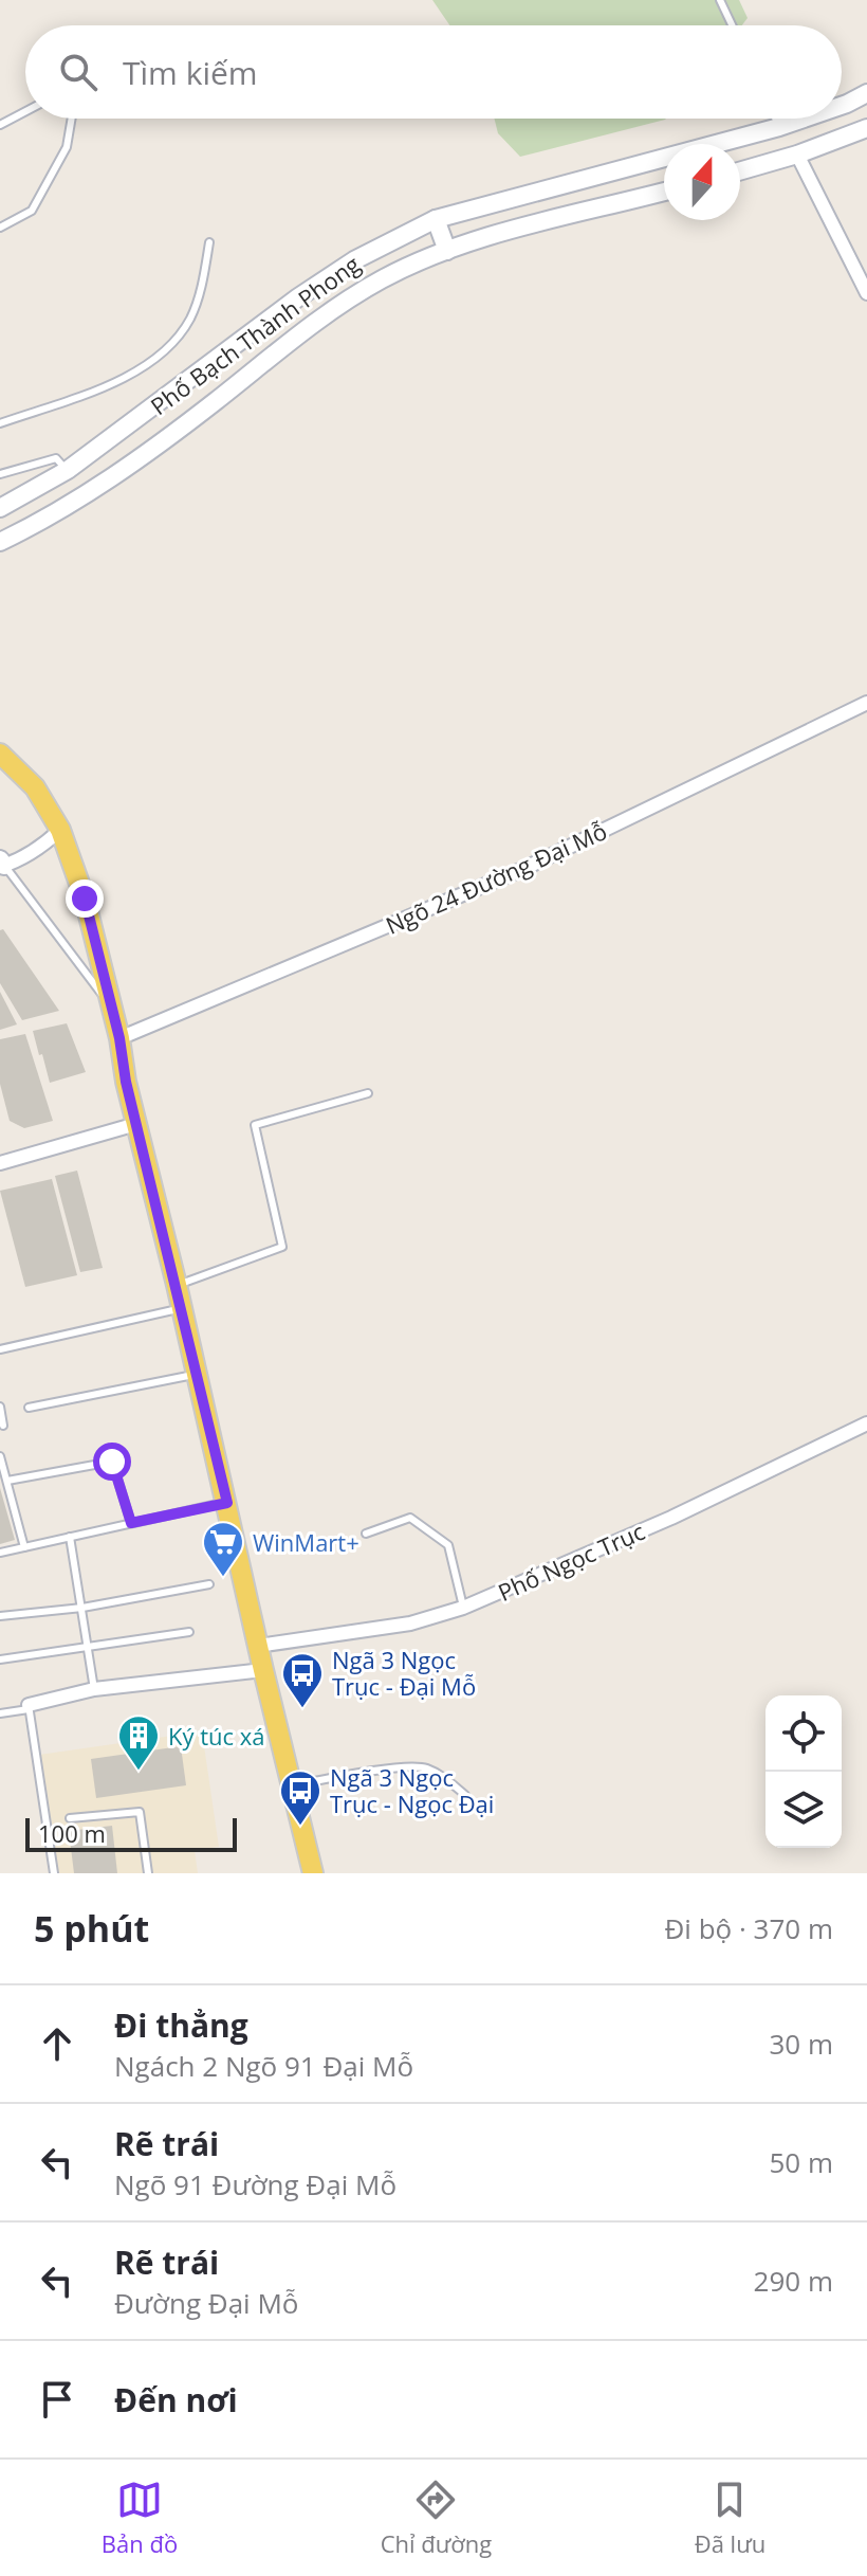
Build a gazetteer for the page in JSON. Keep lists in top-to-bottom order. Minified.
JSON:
{"streets":{"main road":["Phố Bạch Thành Phong"],"street":["Ngõ 24 Đường Đại Mỗ","Phố Ngọc Trục"]},"places":{"supermarket":["WinMart+"],"bus stop":["Ngã 3 Ngọc Trục - Đại Mỗ","Ngã 3 Ngọc Trục - Ngọc Đại"],"building":["Ký túc xá"]},"scale_bar":"100 m","north":"top","page":{"search":"Tìm kiếm","scale":"100 m","heading":["5 phút","Đi bộ · 370 m"],"list":[["Đi thẳng","Ngách 2 Ngõ 91 Đại Mỗ","30 m"],["Rẽ trái","Ngõ 91 Đường Đại Mỗ","50 m"],["Rẽ trái","Đường Đại Mỗ","290 m"],"Đến nơi"],"nav":["Bản đồ","Chỉ đường","Đã lưu"]}}
